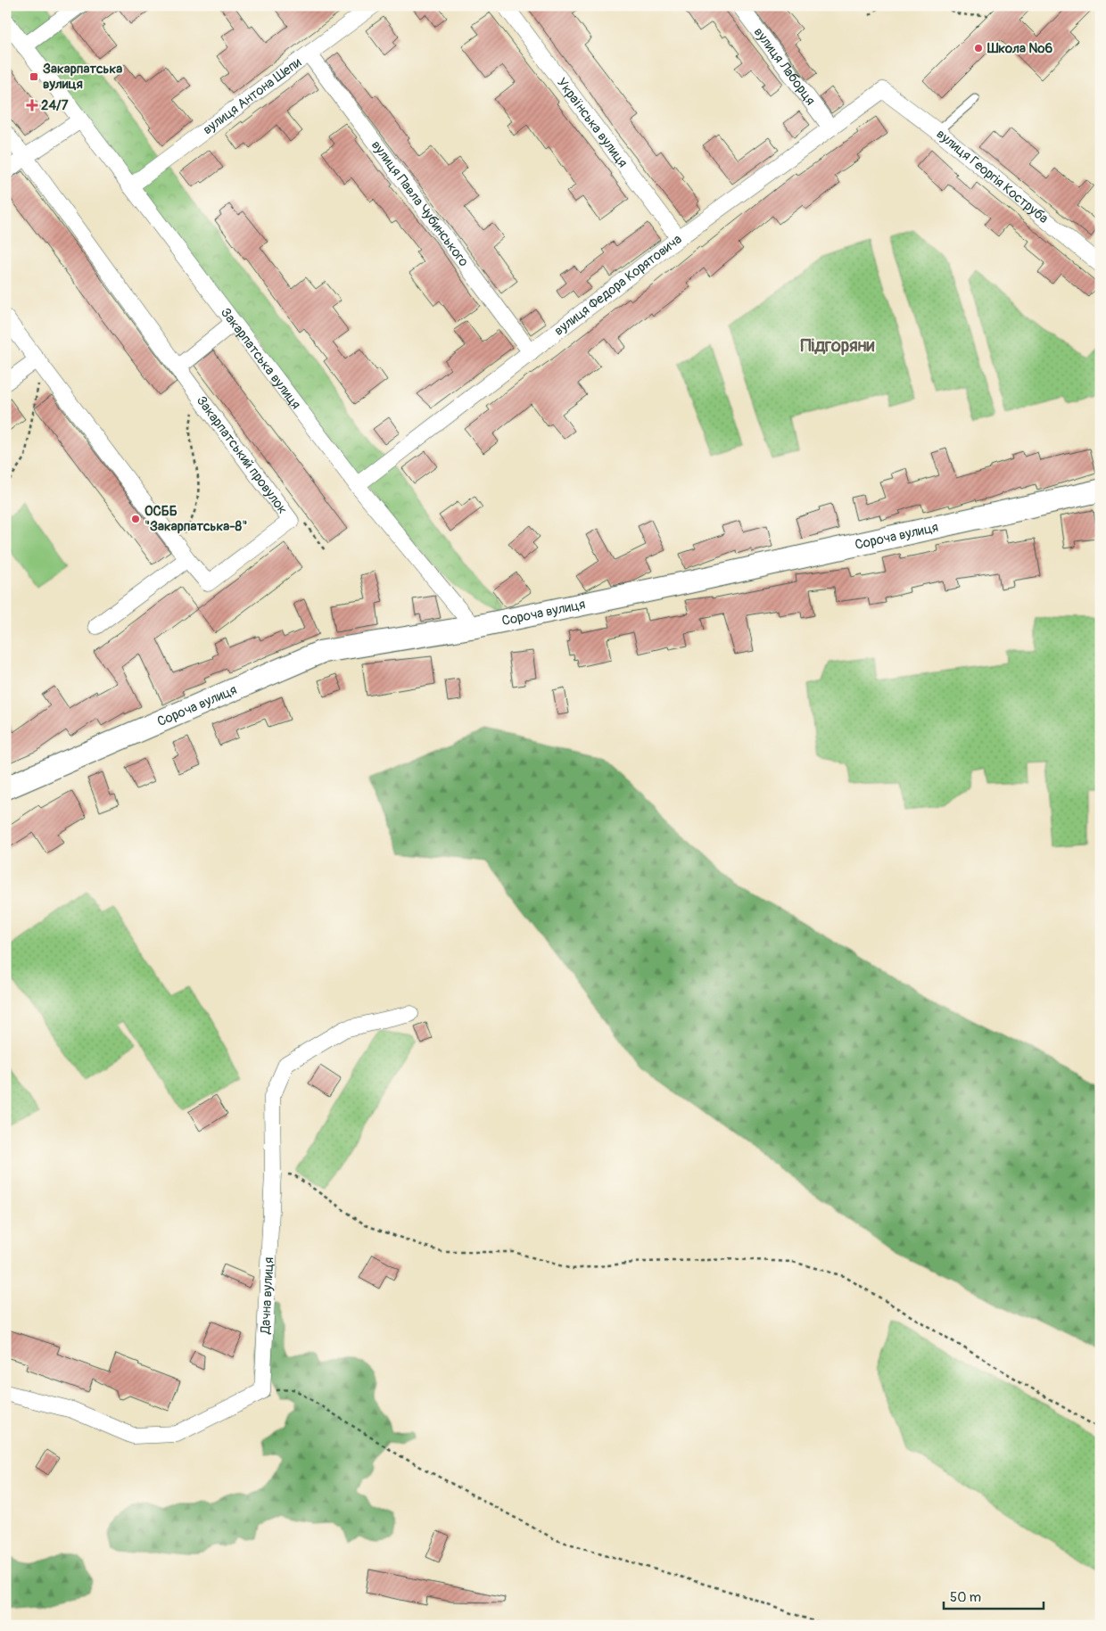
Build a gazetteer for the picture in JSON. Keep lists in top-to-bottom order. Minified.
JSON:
{"streets":{"main road":["Сороча вулиця"],"street":["вулиця Лаборця","вулиця Антона Шепи","Українська вулиця","вулиця Георгія Коструба","вулиця Павла Чубинського","вулиця Федора Корятовича","Закарпатська вулиця","Закарпатський провулок","Дачна вулиця"]},"crossings":[["вулиця Лаборця","вулиця Федора Корятовича"],["вулиця Антона Шепи","вулиця Павла Чубинського"],["вулиця Антона Шепи","Закарпатська вулиця"],["Українська вулиця","вулиця Федора Корятовича"],["вулиця Георгія Коструба","вулиця Федора Корятовича"],["вулиця Павла Чубинського","вулиця Федора Корятовича"],["вулиця Федора Корятовича","Закарпатська вулиця"],["Закарпатська вулиця","Сороча вулиця"]],"districts":["Підгоряни"],"places":{"other":["Школа №6","ОСББ \"Закарпатська-8\""],"transit":["Закарпатська вулиця"],"health":["24/7"]},"scale_bar":"50 m"}
